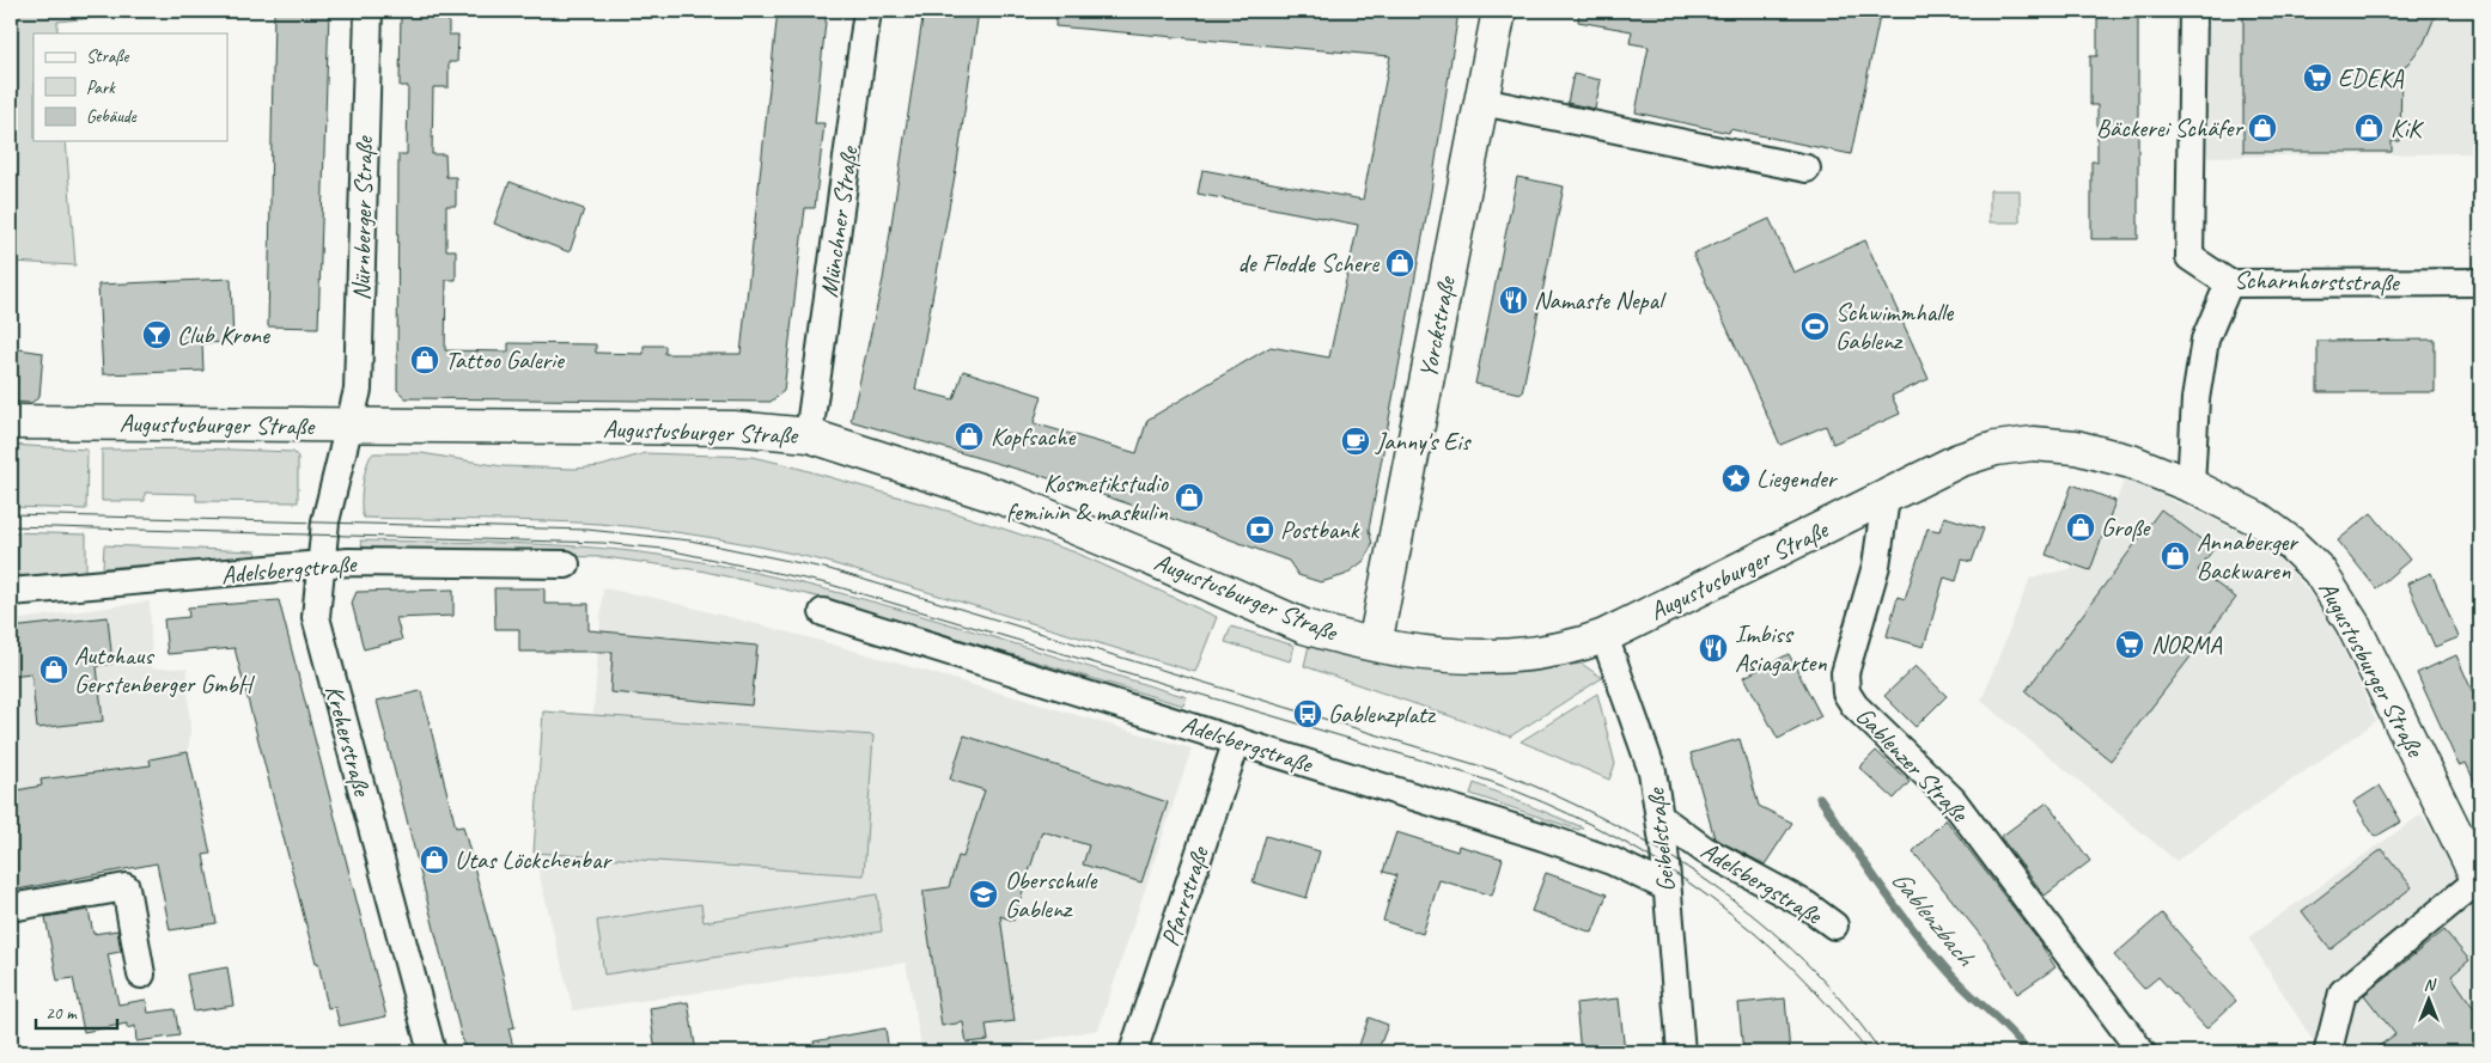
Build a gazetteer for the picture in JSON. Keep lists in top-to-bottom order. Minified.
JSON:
{"streets":{"main road":["Yorckstraße","Augustusburger Straße"],"street":["Nürnberger Straße","Münchner Straße","Scharnhorststraße","Adelsbergstraße","Kreherstraße","Gablenzer Straße","Geibelstraße","Pfarrstraße"]},"crossings":[["Nürnberger Straße","Augustusburger Straße"],["Nürnberger Straße","Kreherstraße"],["Münchner Straße","Augustusburger Straße"],["Yorckstraße","Augustusburger Straße"],["Augustusburger Straße","Kreherstraße"],["Augustusburger Straße","Gablenzer Straße"],["Augustusburger Straße","Geibelstraße"],["Adelsbergstraße","Kreherstraße"],["Adelsbergstraße","Geibelstraße"],["Adelsbergstraße","Pfarrstraße"]],"water":["Gablenzbach"],"places":{"supermarket":["EDEKA","NORMA"],"shop":["Bäckerei Schäfer","KiK","de Flodde Schere","Tattoo Galerie","Kopfsache","Kosmetikstudio feminin & maskulin","Große","Annaberger Backwaren","Autohaus Gerstenberger GmbH","Utas Löckchenbar"],"restaurant":["Namaste Nepal","Imbiss Asiagarten"],"sports":["Schwimmhalle Gablenz"],"bar":["Club Krone"],"cafe":["Janny's Eis"],"place":["Liegender"],"bank":["Postbank"],"bus stop":["Gablenzplatz"],"school or university":["Oberschule Gablenz"]},"legend":["Straße","Park","Gebäude"],"scale_bar":"20 m","north":"top"}
